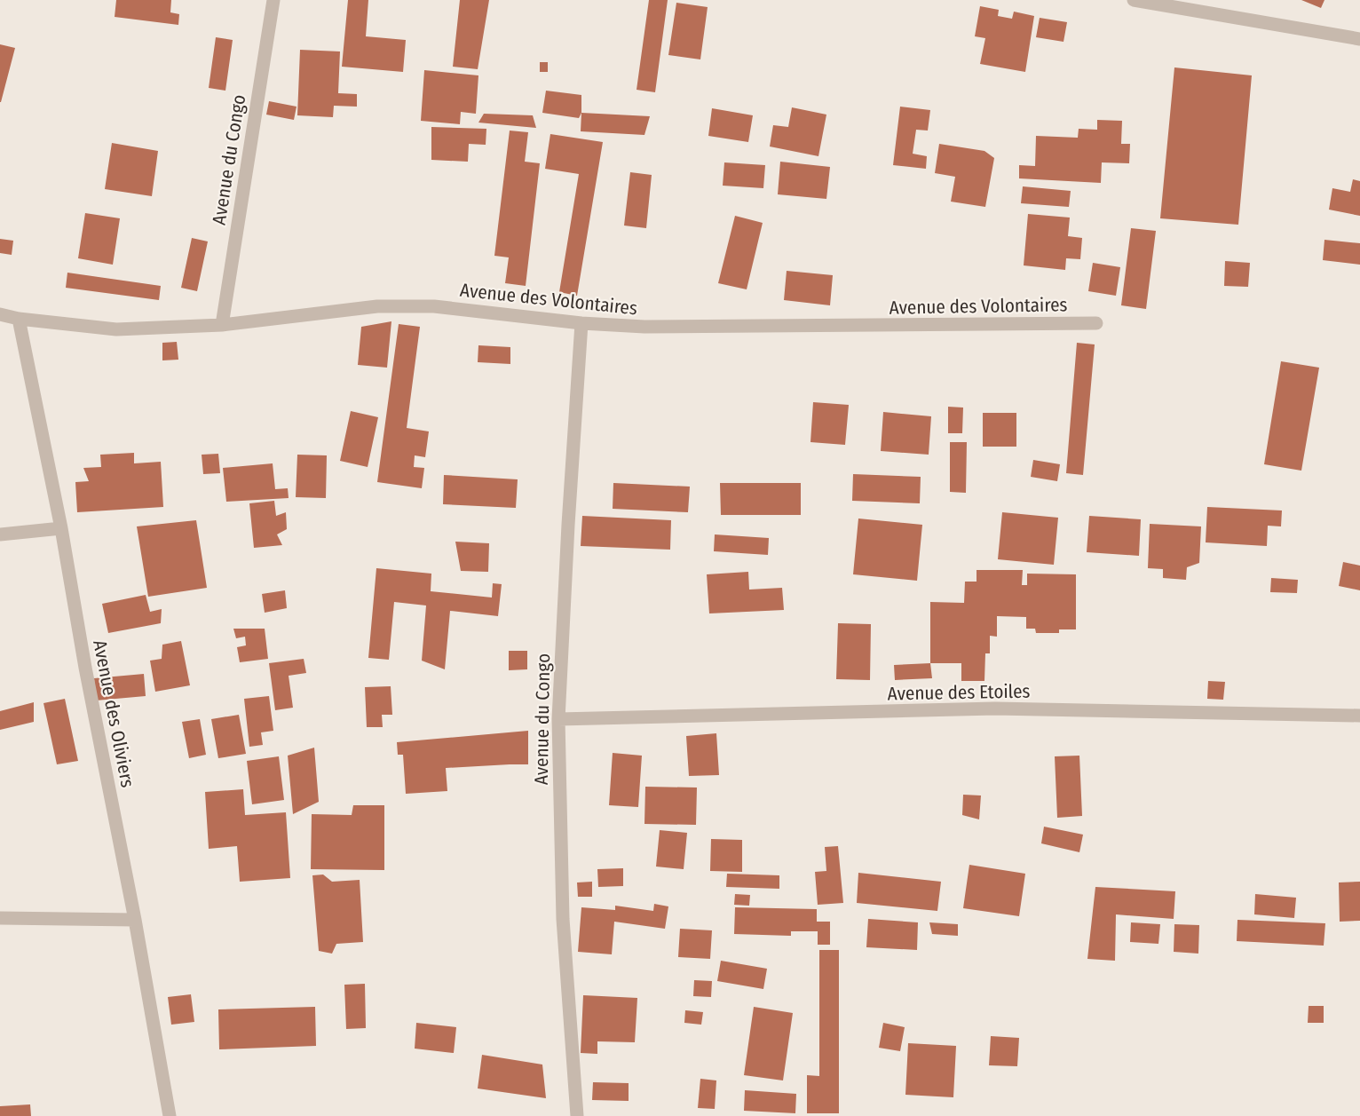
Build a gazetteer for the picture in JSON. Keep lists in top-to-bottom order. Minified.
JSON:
{"streets":{"street":["Avenue du Congo","Avenue des Volontaires","Avenue des Etoiles","Avenue des Oliviers"]},"crossings":[["Avenue du Congo","Avenue des Volontaires"],["Avenue du Congo","Avenue des Etoiles"],["Avenue des Volontaires","Avenue des Oliviers"]]}
